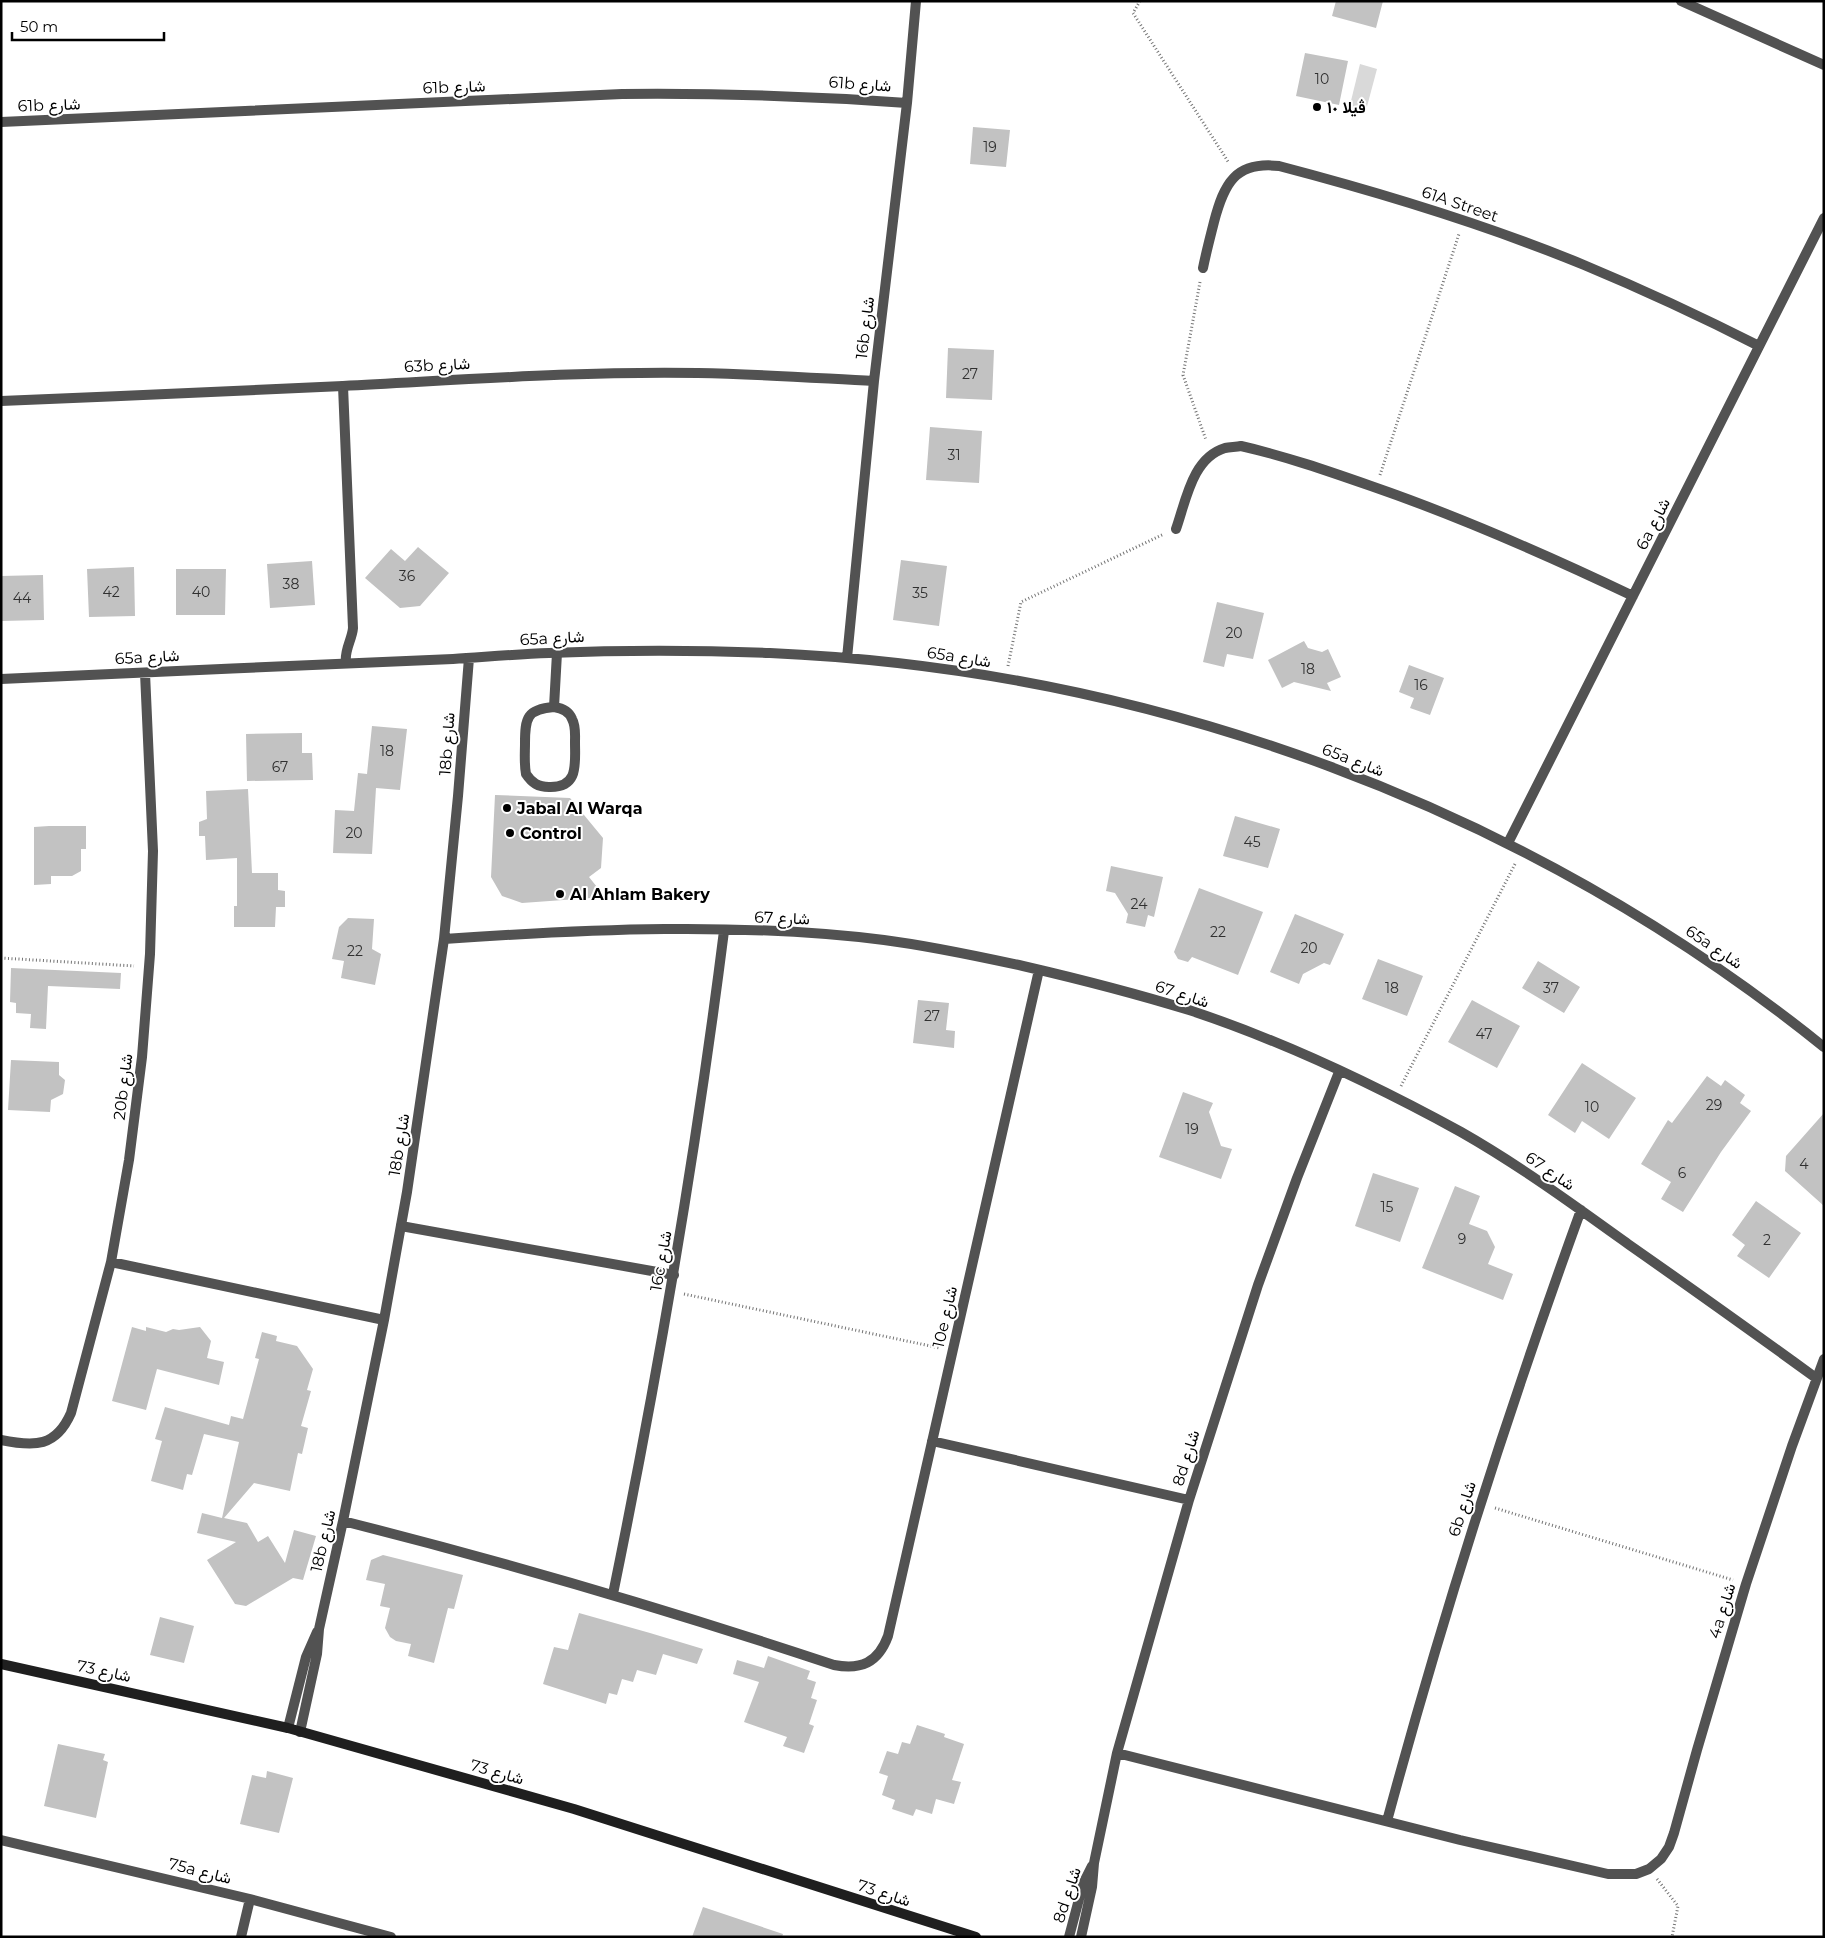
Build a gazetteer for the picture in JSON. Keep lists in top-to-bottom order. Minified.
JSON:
{"streets":{"street":["61b شارع","61A Street","16b شارع","63b شارع","6a شارع","65a شارع","18b شارع","شارع 67","20b شارع","16c شارع","10e شارع","8d شارع","6b شارع","4a شارع","شارع 73","75a شارع"]},"crossings":[["61b شارع","16b شارع"],["61A Street","6a شارع"],["16b شارع","63b شارع"],["16b شارع","65a شارع"],["6a شارع","65a شارع"],["65a شارع","18b شارع"],["65a شارع","20b شارع"],["18b شارع","شارع 67"],["18b شارع","شارع 73"],["شارع 67","16c شارع"],["شارع 67","10e شارع"],["شارع 67","8d شارع"],["شارع 67","6b شارع"],["شارع 67","4a شارع"],["16c شارع","10e شارع"]],"places":["ڤيلا ١٠","Jabal Al Warqa","Control","Al Ahlam Bakery"],"house_numbers":["10","19","27","31","36","38","42","40","35","44","20","18","16","18","67","20","45","24","22","20","22","18","37","27","47","29","10","19","4","6","15","9","2"],"scale_bar":"50 m"}
